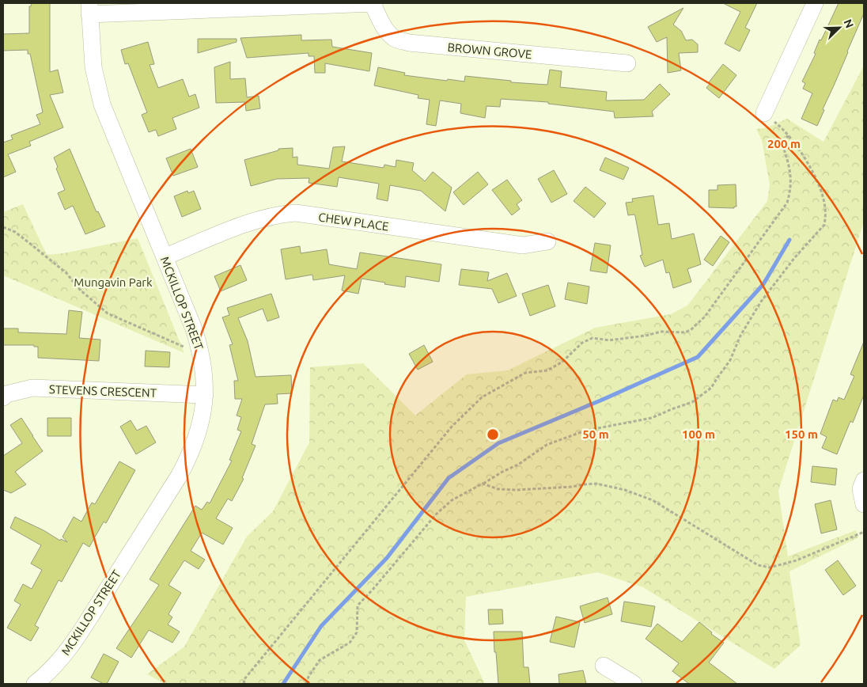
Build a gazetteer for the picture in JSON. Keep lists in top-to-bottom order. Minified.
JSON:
{"streets":{"street":["BROWN GROVE","CHEW PLACE","MCKILLOP STREET","STEVENS CRESCENT"]},"crossings":[["CHEW PLACE","MCKILLOP STREET"],["MCKILLOP STREET","STEVENS CRESCENT"]],"parks":["Mungavin Park"],"north":"top right","rings":["200 m","50 m","100 m","150 m"]}
